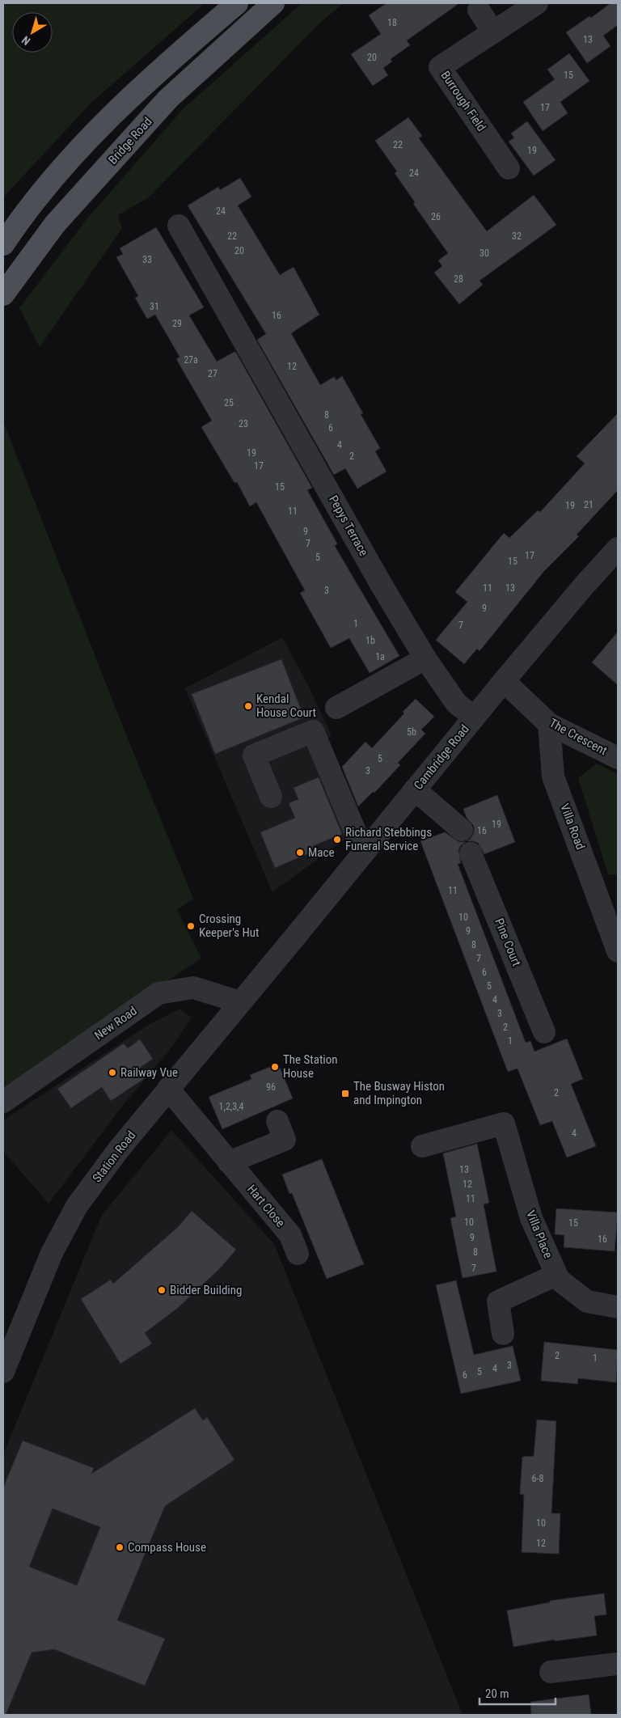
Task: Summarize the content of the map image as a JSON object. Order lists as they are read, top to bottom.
{
  "streets": {
    "main road": ["Bridge Road"],
    "street": [
      "Burrough Field",
      "Pepys Terrace",
      "The Crescent",
      "Cambridge Road",
      "Villa Road",
      "Pine Court",
      "New Road",
      "Station Road",
      "Hart Close",
      "Villa Place"
    ]
  },
  "crossings": [
    ["Pepys Terrace", "Cambridge Road"],
    ["The Crescent", "Cambridge Road"],
    ["The Crescent", "Villa Road"],
    ["Cambridge Road", "Station Road"],
    ["New Road", "Station Road"],
    ["Station Road", "Hart Close"]
  ],
  "places": {
    "other": [
      "Kendal House Court",
      "Richard Stebbings Funeral Service",
      "Mace",
      "Crossing Keeper's Hut",
      "The Station House",
      "Railway Vue",
      "Bidder Building",
      "Compass House"
    ],
    "transit": ["The Busway Histon and Impington"]
  },
  "house_numbers": [
    "18",
    "13",
    "20",
    "15",
    "17",
    "22",
    "19",
    "24",
    "24",
    "26",
    "22",
    "32",
    "20",
    "30",
    "33",
    "28",
    "31",
    "16",
    "29",
    "27a",
    "12",
    "27",
    "25",
    "8",
    "23",
    "6",
    "4",
    "19",
    "2",
    "17",
    "15",
    "21",
    "19",
    "11",
    "9",
    "7",
    "17",
    "5",
    "15",
    "11",
    "13",
    "3",
    "9",
    "1",
    "7",
    "1b",
    "1a",
    "5b",
    "5",
    "3",
    "19",
    "16",
    "11",
    "10",
    "9",
    "8",
    "7",
    "6",
    "5",
    "4",
    "3",
    "2",
    "1",
    "96",
    "2",
    "1,2,3,4",
    "4",
    "13",
    "12",
    "11",
    "10",
    "15",
    "9",
    "16",
    "8",
    "7",
    "2",
    "1",
    "3",
    "4",
    "5",
    "6",
    "6-8",
    "10",
    "12"
  ],
  "scale_bar": "20 m",
  "north": "bottom left"
}
